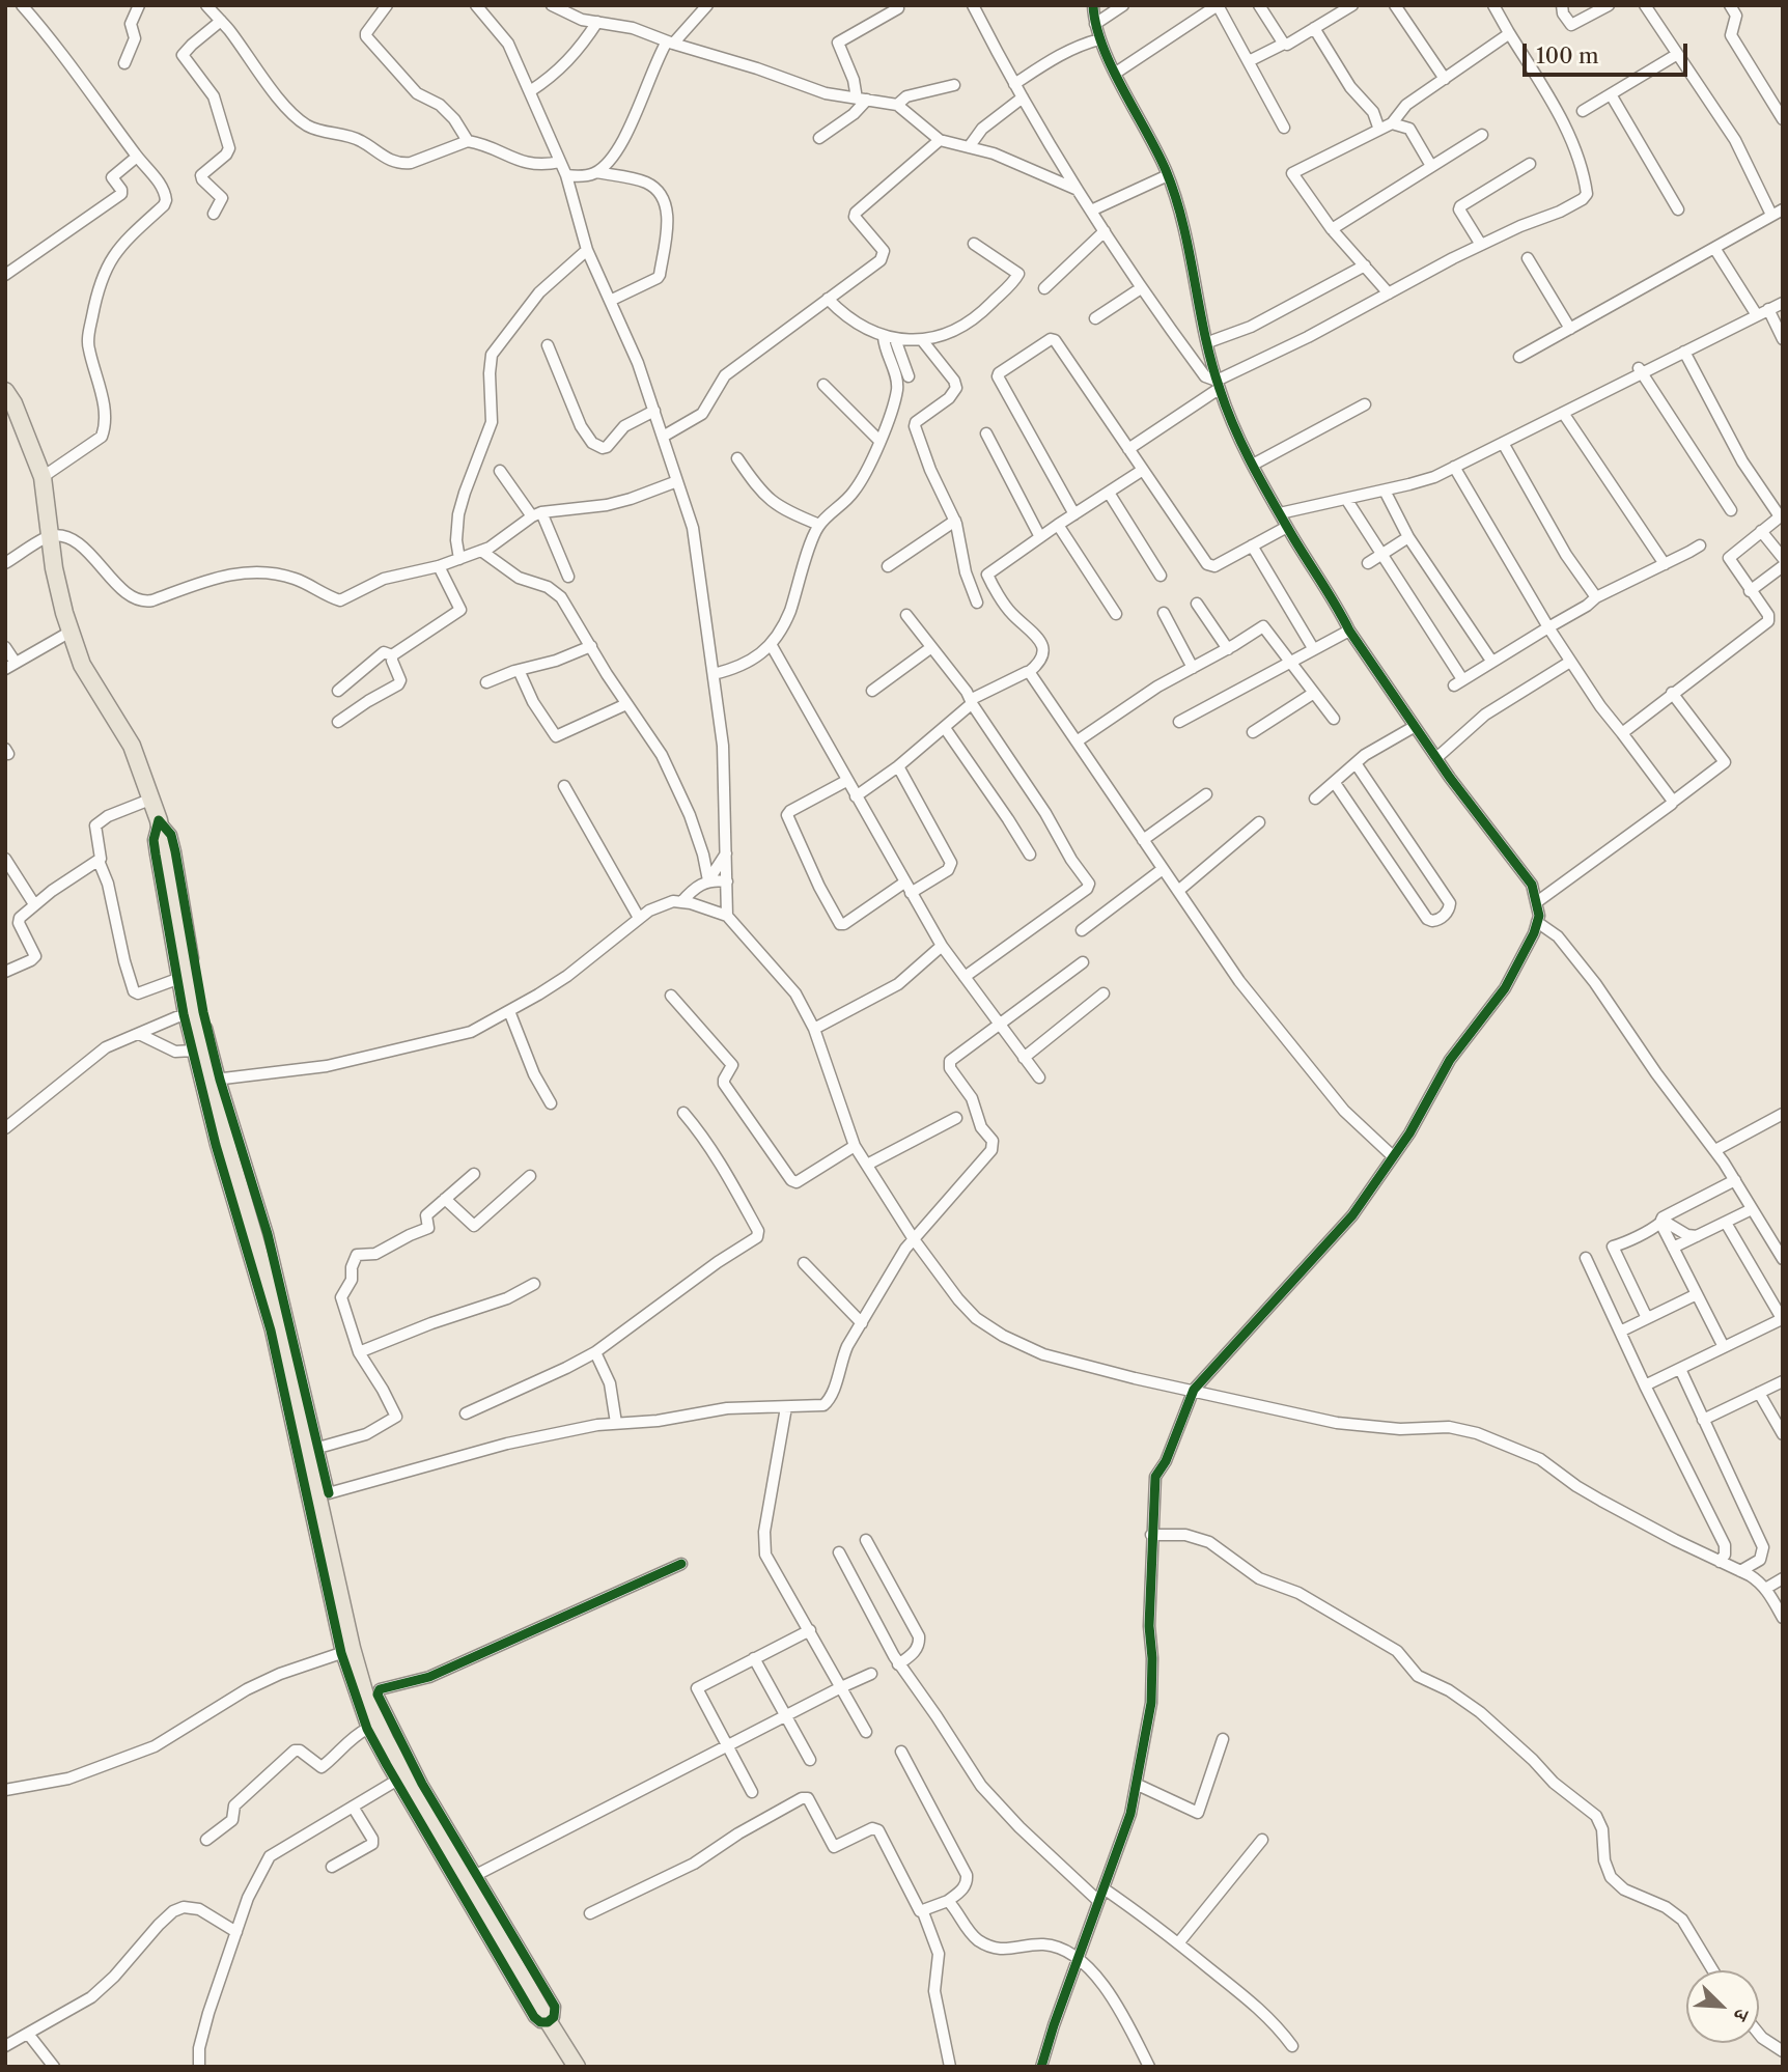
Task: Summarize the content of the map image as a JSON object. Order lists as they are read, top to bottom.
{
  "scale_bar": "100 m",
  "north": "bottom right"
}
